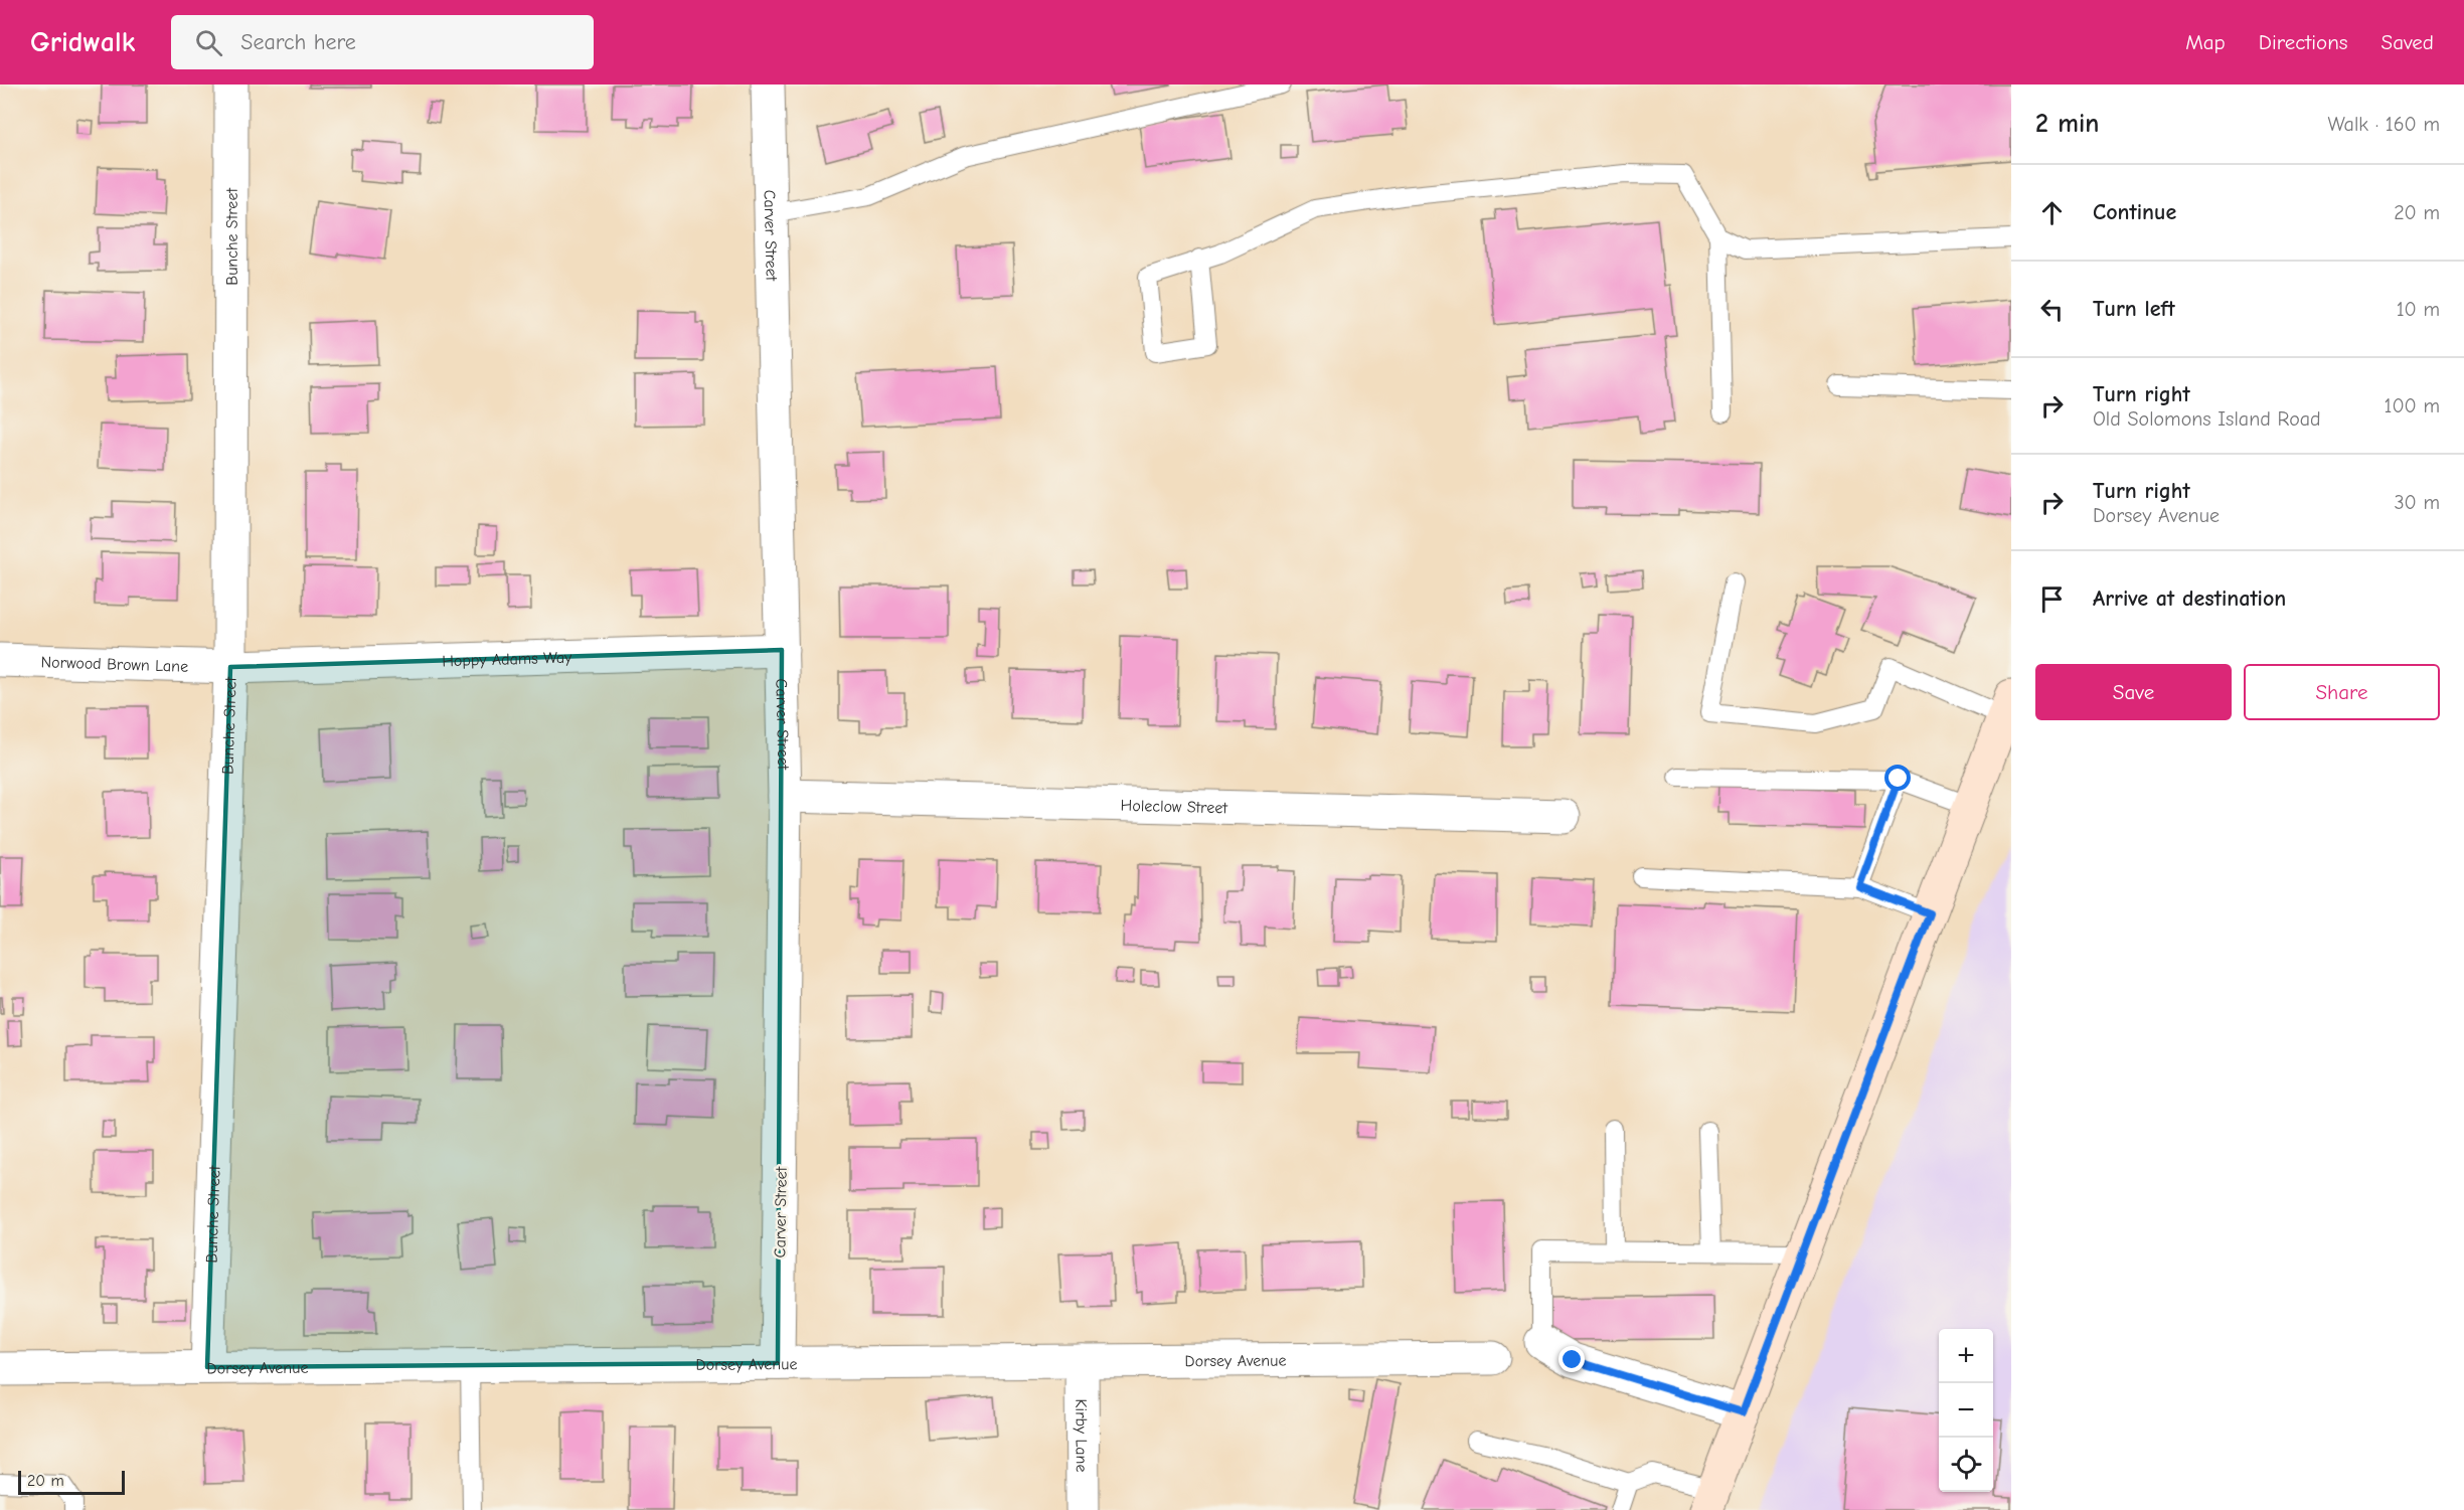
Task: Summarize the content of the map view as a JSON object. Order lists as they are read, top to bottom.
{
  "streets": {
    "street": [
      "Carver Street",
      "Bunche Street",
      "Hoppy Adams Way",
      "Norwood Brown Lane",
      "Holeclow Street",
      "Dorsey Avenue",
      "Kirby Lane"
    ]
  },
  "crossings": [
    ["Carver Street", "Hoppy Adams Way"],
    ["Carver Street", "Holeclow Street"],
    ["Carver Street", "Dorsey Avenue"],
    ["Bunche Street", "Hoppy Adams Way"],
    ["Bunche Street", "Norwood Brown Lane"],
    ["Bunche Street", "Dorsey Avenue"],
    ["Hoppy Adams Way", "Norwood Brown Lane"],
    ["Dorsey Avenue", "Kirby Lane"]
  ],
  "scale_bar": "20 m",
  "page": {
    "header": "Gridwalk",
    "search": "Search here",
    "nav": ["Map", "Directions", "Saved"],
    "heading": ["2 min", "Walk · 160 m"],
    "list": [
      ["Continue", "20 m"],
      ["Turn left", "10 m"],
      ["Turn right", "Old Solomons Island Road", "100 m"],
      ["Turn right", "Dorsey Avenue", "30 m"],
      "Arrive at destination"
    ],
    "buttons": ["Save", "Share"],
    "map_buttons": ["+", "−"],
    "scale": "20 m"
  }
}
